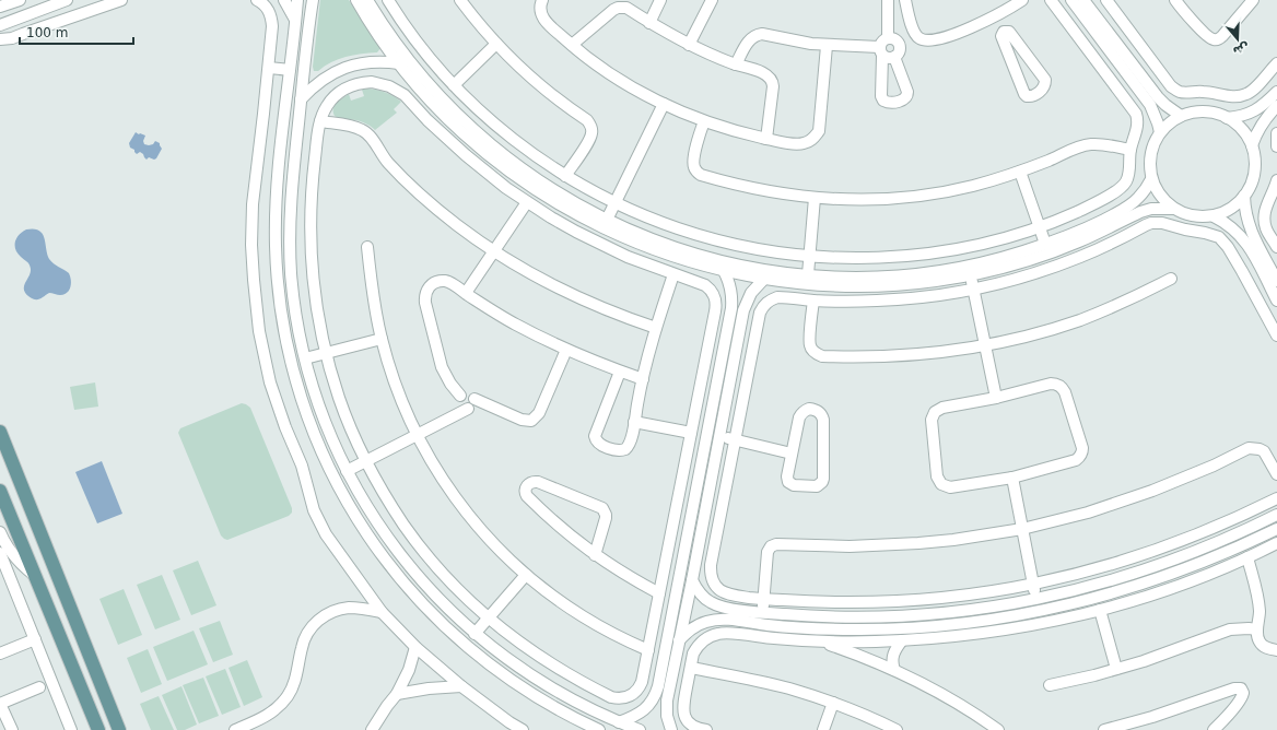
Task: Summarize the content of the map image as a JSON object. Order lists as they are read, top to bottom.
{
  "scale_bar": "100 m",
  "north": "bottom"
}
